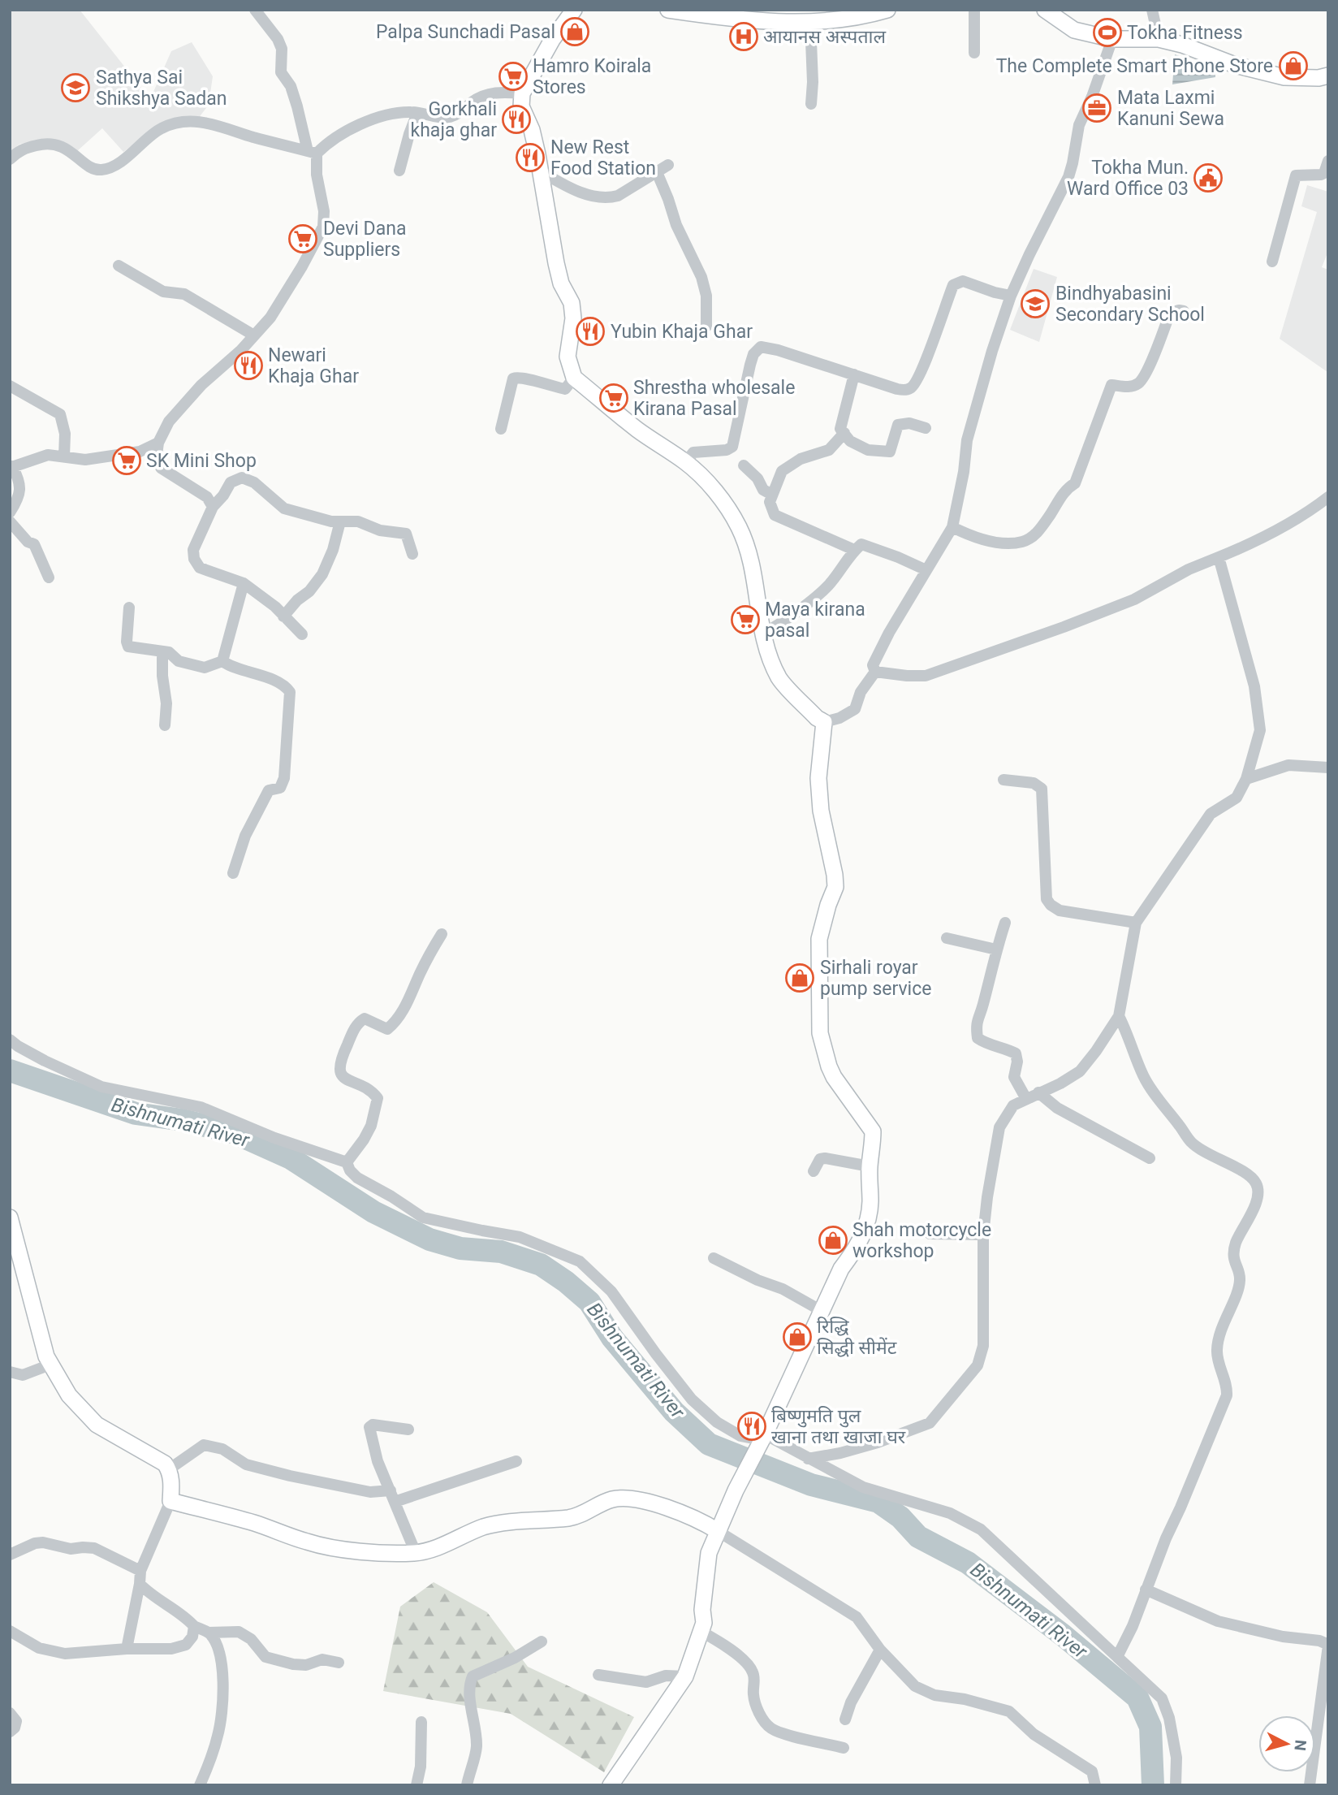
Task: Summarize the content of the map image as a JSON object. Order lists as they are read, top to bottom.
{
  "water": ["Bishnumati River"],
  "places": {
    "shop": [
      "Palpa Sunchadi Pasal",
      "The Complete Smart Phone Store",
      "Sirhali royar pump service",
      "Shah motorcycle workshop",
      "रिद्धि सिद्धी सीमेंट"
    ],
    "sports": ["Tokha Fitness"],
    "hospital": ["आयानस अस्पताल"],
    "supermarket": [
      "Hamro Koirala Stores",
      "Devi Dana Suppliers",
      "Shrestha wholesale Kirana Pasal",
      "SK Mini Shop",
      "Maya kirana pasal"
    ],
    "school or university": ["Sathya Sai Shikshya Sadan", "Bindhyabasini Secondary School"],
    "office": ["Mata Laxmi Kanuni Sewa"],
    "restaurant": [
      "Gorkhali khaja ghar",
      "New Rest Food Station",
      "Yubin Khaja Ghar",
      "Newari Khaja Ghar",
      "बिष्णुमति पुल खाना तथा खाजा घर"
    ],
    "public building": ["Tokha Mun. Ward Office 03"]
  },
  "north": "right"
}
